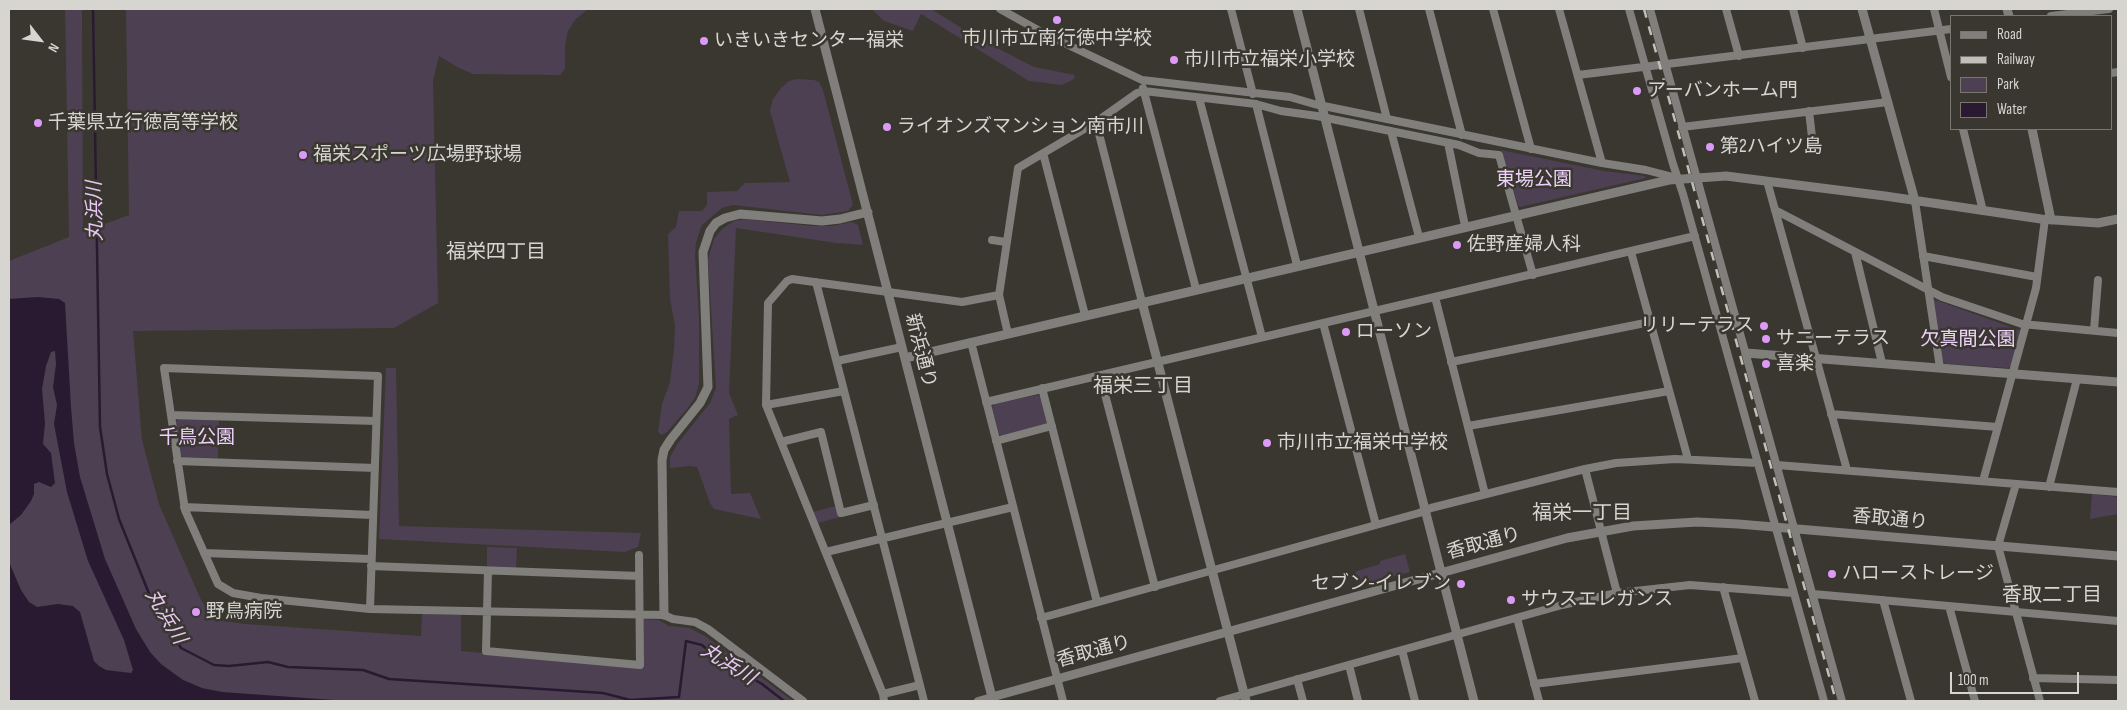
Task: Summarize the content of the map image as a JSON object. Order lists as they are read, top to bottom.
{
  "streets": {
    "street": ["新浜通り", "香取通り"]
  },
  "crossings": [
    ["新浜通り", "香取通り"]
  ],
  "districts": [
    "福栄四丁目",
    "福栄三丁目",
    "福栄一丁目",
    "香取二丁目"
  ],
  "water": ["丸浜川"],
  "parks": ["東場公園", "欠真間公園", "千鳥公園"],
  "places": [
    "市川市立南行徳中学校",
    "いきいきセンター福栄",
    "市川市立福栄小学校",
    "アーバンホーム門",
    "千葉県立行徳高等学校",
    "ライオンズマンション南市川",
    "第2ハイツ島",
    "福栄スポーツ広場野球場",
    "佐野産婦人科",
    "リリーテラス",
    "ローソン",
    "サニーテラス",
    "喜楽",
    "市川市立福栄中学校",
    "ハローストレージ",
    "セブン-イレブン",
    "サウスエレガンス",
    "野鳥病院"
  ],
  "legend": [
    "Road",
    "Railway",
    "Park",
    "Water"
  ],
  "scale_bar": "100 m",
  "north": "bottom right"
}
